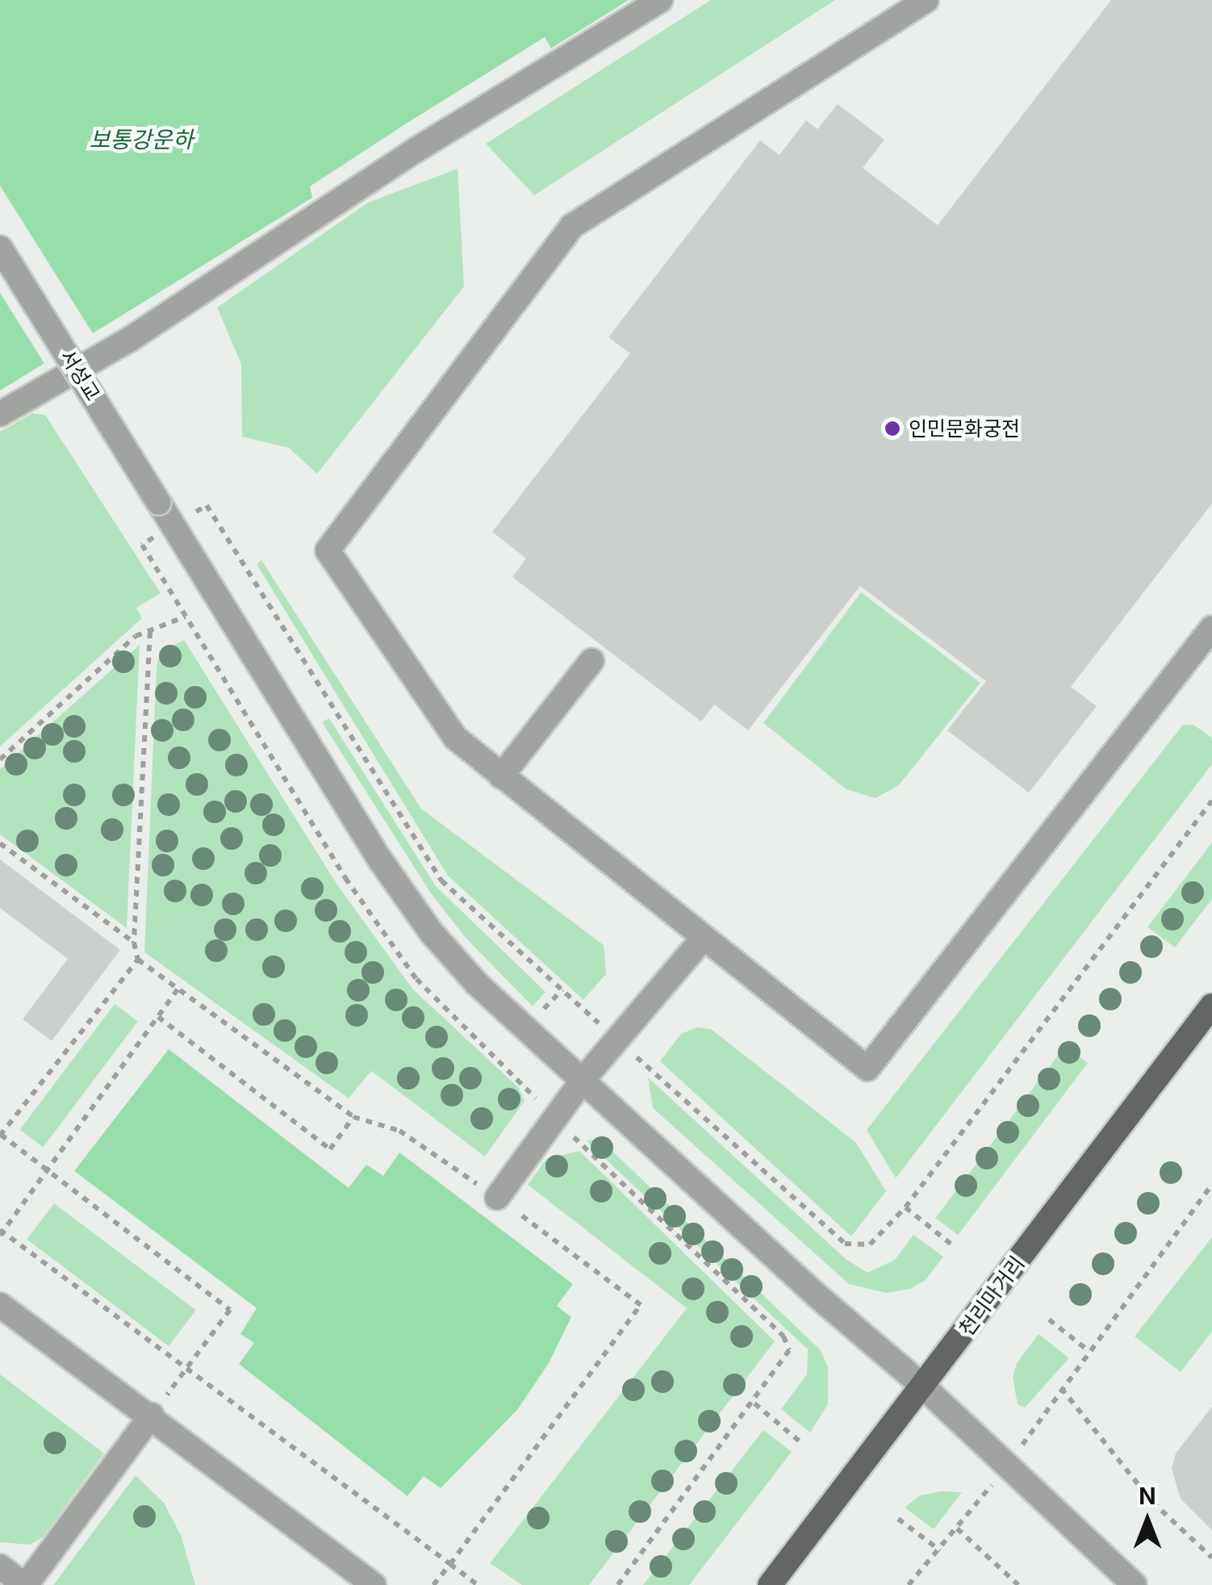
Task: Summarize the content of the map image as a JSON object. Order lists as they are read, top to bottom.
{
  "streets": {
    "main road": ["천리마거리"],
    "street": ["서성교"]
  },
  "crossings": [
    ["서성교", "천리마거리"]
  ],
  "water": ["보통강운하"],
  "places": ["인민문화궁전"],
  "north": "top"
}
